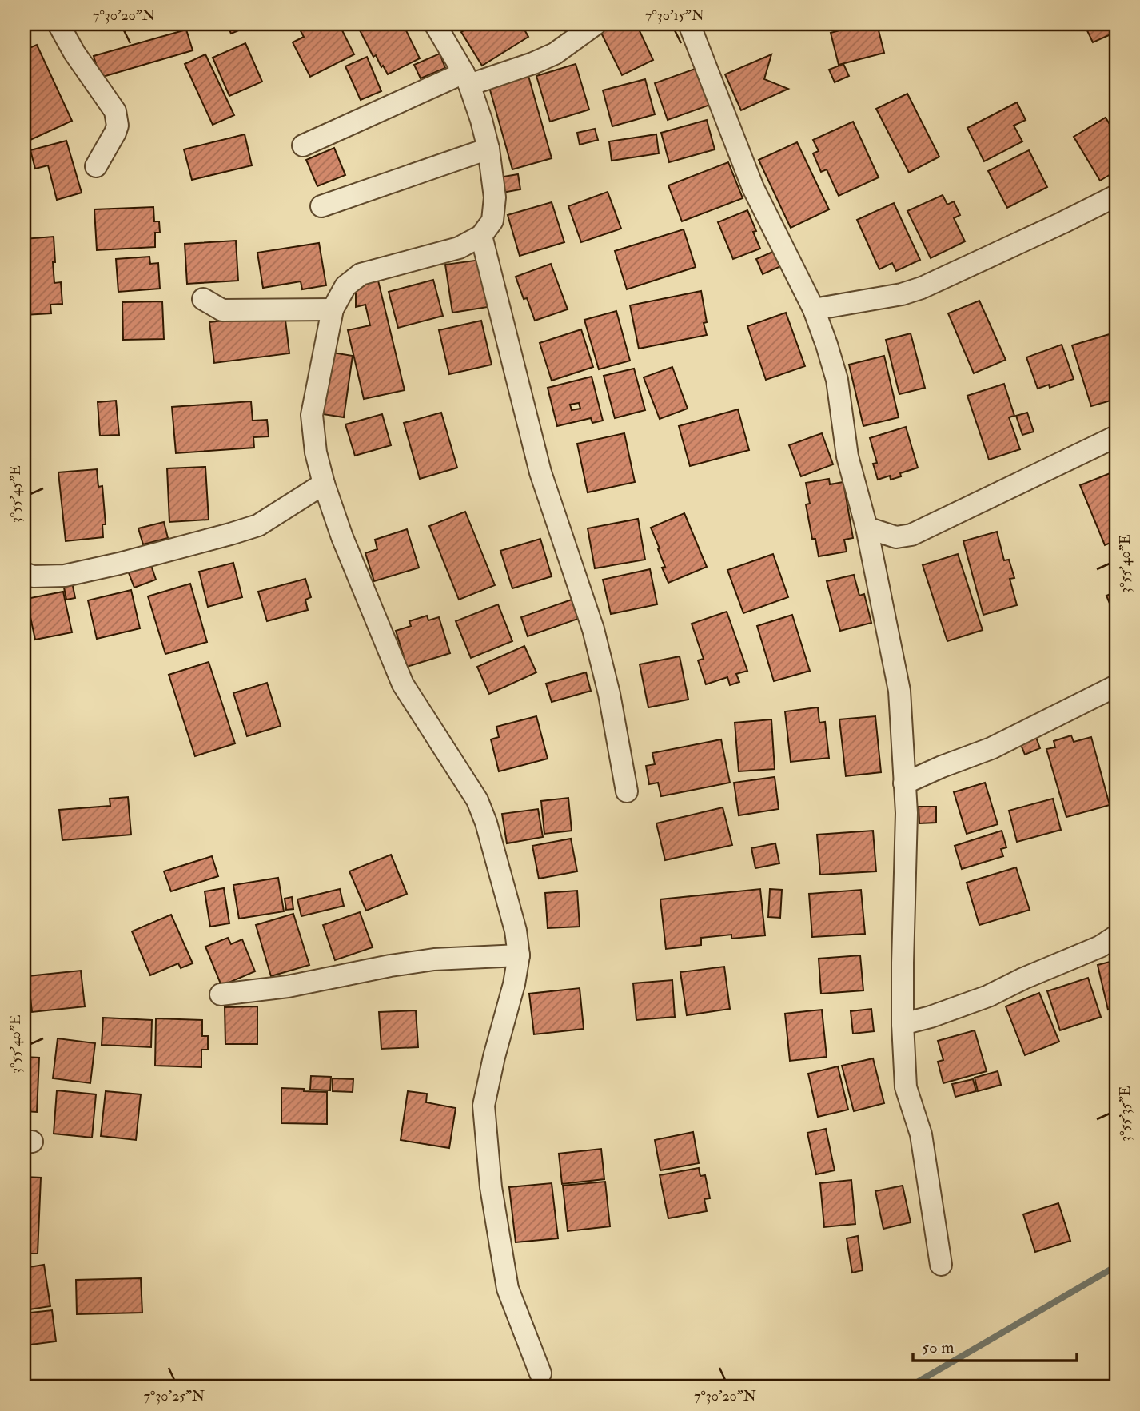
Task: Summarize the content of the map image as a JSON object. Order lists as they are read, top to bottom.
{
  "scale_bar": "50 m",
  "coordinates": [
    "7°30'20\"N",
    "7°30'15\"N",
    "3°55'45\"E",
    "3°55'40\"E",
    "3°55'35\"E",
    "7°30'25\"N"
  ]
}
